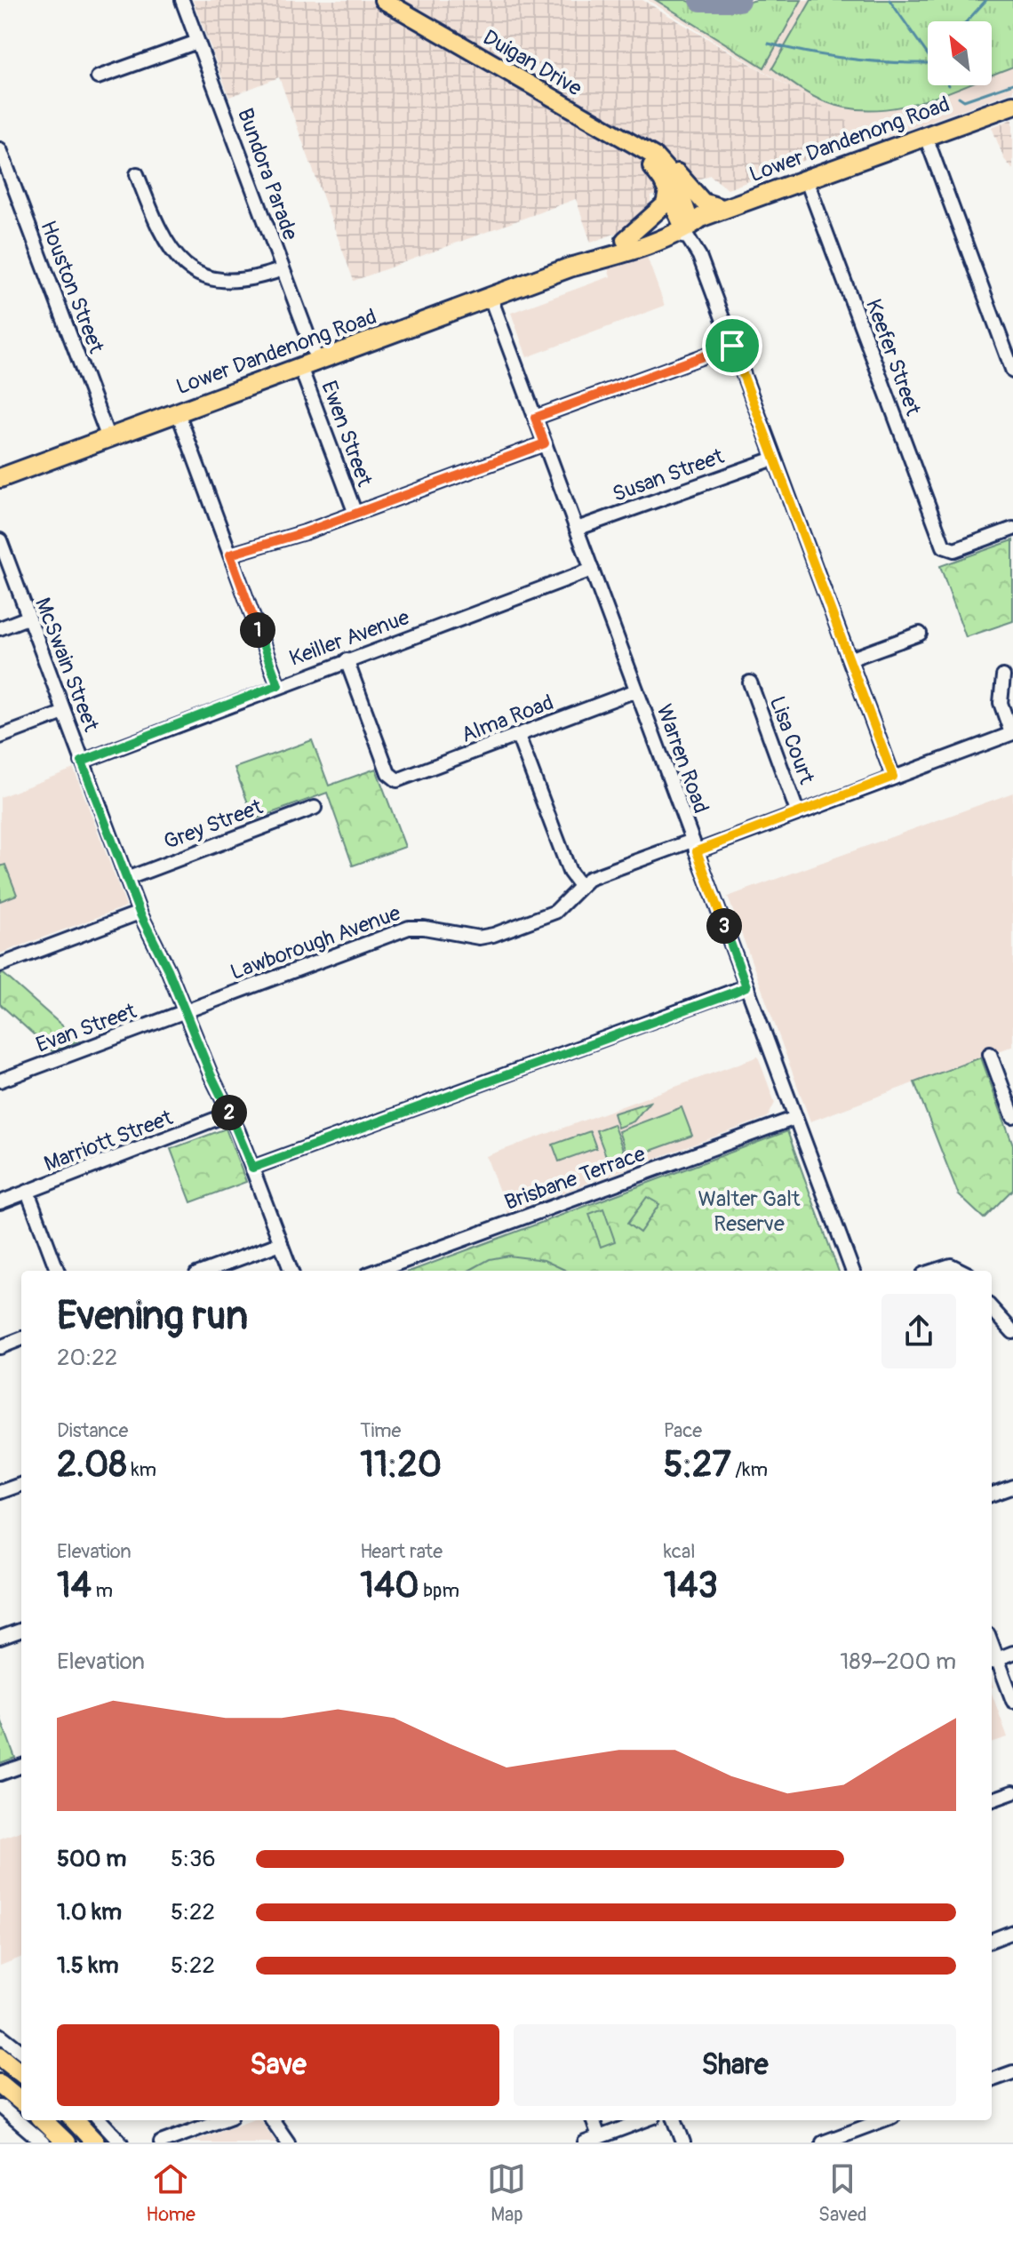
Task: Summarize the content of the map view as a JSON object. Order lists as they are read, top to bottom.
{
  "streets": {
    "highway": ["Lower Dandenong Road"],
    "main road": ["Duigan Drive"],
    "street": [
      "Bundora Parade",
      "Houston Street",
      "Keefer Street",
      "Ewen Street",
      "Susan Street",
      "Keiller Avenue",
      "McSwain Street",
      "Alma Road",
      "Lisa Court",
      "Warren Road",
      "Grey Street",
      "Lawborough Avenue",
      "Evan Street",
      "Marriott Street",
      "Brisbane Terrace"
    ]
  },
  "crossings": [
    ["Duigan Drive", "Lower Dandenong Road"],
    ["Lower Dandenong Road", "Bundora Parade"],
    ["Lower Dandenong Road", "Houston Street"],
    ["Lower Dandenong Road", "Keefer Street"],
    ["Lower Dandenong Road", "Ewen Street"],
    ["Lower Dandenong Road", "Warren Road"],
    ["Bundora Parade", "Ewen Street"],
    ["Susan Street", "Warren Road"],
    ["Keiller Avenue", "McSwain Street"],
    ["Keiller Avenue", "Alma Road"],
    ["Keiller Avenue", "Warren Road"],
    ["McSwain Street", "Grey Street"],
    ["McSwain Street", "Lawborough Avenue"],
    ["McSwain Street", "Evan Street"],
    ["McSwain Street", "Marriott Street"],
    ["Alma Road", "Warren Road"],
    ["Lisa Court", "Lawborough Avenue"],
    ["Warren Road", "Lawborough Avenue"],
    ["Warren Road", "Brisbane Terrace"],
    ["Lawborough Avenue", "Evan Street"]
  ],
  "parks": ["Walter Galt Reserve"],
  "north": "top left",
  "page": {
    "pins": ["1", "3", "2"],
    "heading": ["Evening run", "20:22"],
    "stats": [
      ["Distance", "2.08 km"],
      ["Time", "11:20"],
      ["Pace", "5:27 /km"],
      ["Elevation", "14 m"],
      ["Heart rate", "140 bpm"],
      ["kcal", "143"]
    ],
    "chart": ["Elevation", "189–200 m"],
    "list": [
      {
        "name": "500 m",
        "note": "5:36"
      },
      {
        "name": "1.0 km",
        "note": "5:22"
      },
      {
        "name": "1.5 km",
        "note": "5:22"
      }
    ],
    "buttons": ["Save", "Share"],
    "tabs": ["Home", "Map", "Saved"]
  }
}
